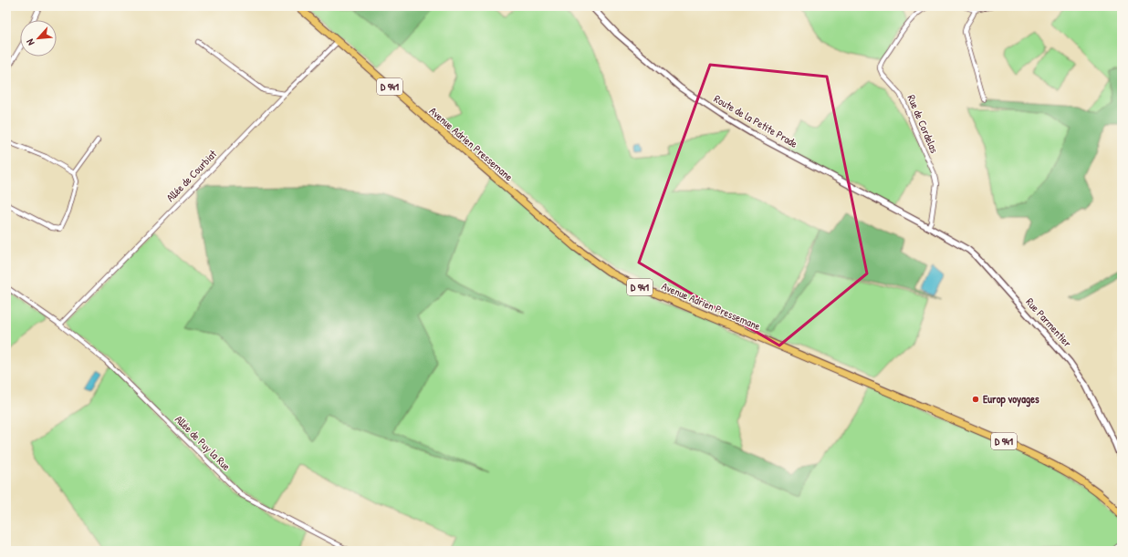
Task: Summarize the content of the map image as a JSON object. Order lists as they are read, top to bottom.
{
  "streets": {
    "main road": ["D 941", "Avenue Adrien Pressemane"],
    "street": [
      "Route de la Petite Prade",
      "Rue de Cordelas",
      "Allée de Courbiat",
      "Rue Parmentier",
      "Allée de Puy la Rue"
    ]
  },
  "crossings": [
    ["D 941", "Avenue Adrien Pressemane"],
    ["D 941", "Allée de Courbiat"],
    ["Route de la Petite Prade", "Rue de Cordelas"],
    ["Route de la Petite Prade", "Rue Parmentier"],
    ["Rue de Cordelas", "Rue Parmentier"],
    ["Avenue Adrien Pressemane", "Allée de Courbiat"],
    ["Allée de Courbiat", "Allée de Puy la Rue"]
  ],
  "places": ["Europ voyages"],
  "north": "bottom left"
}
